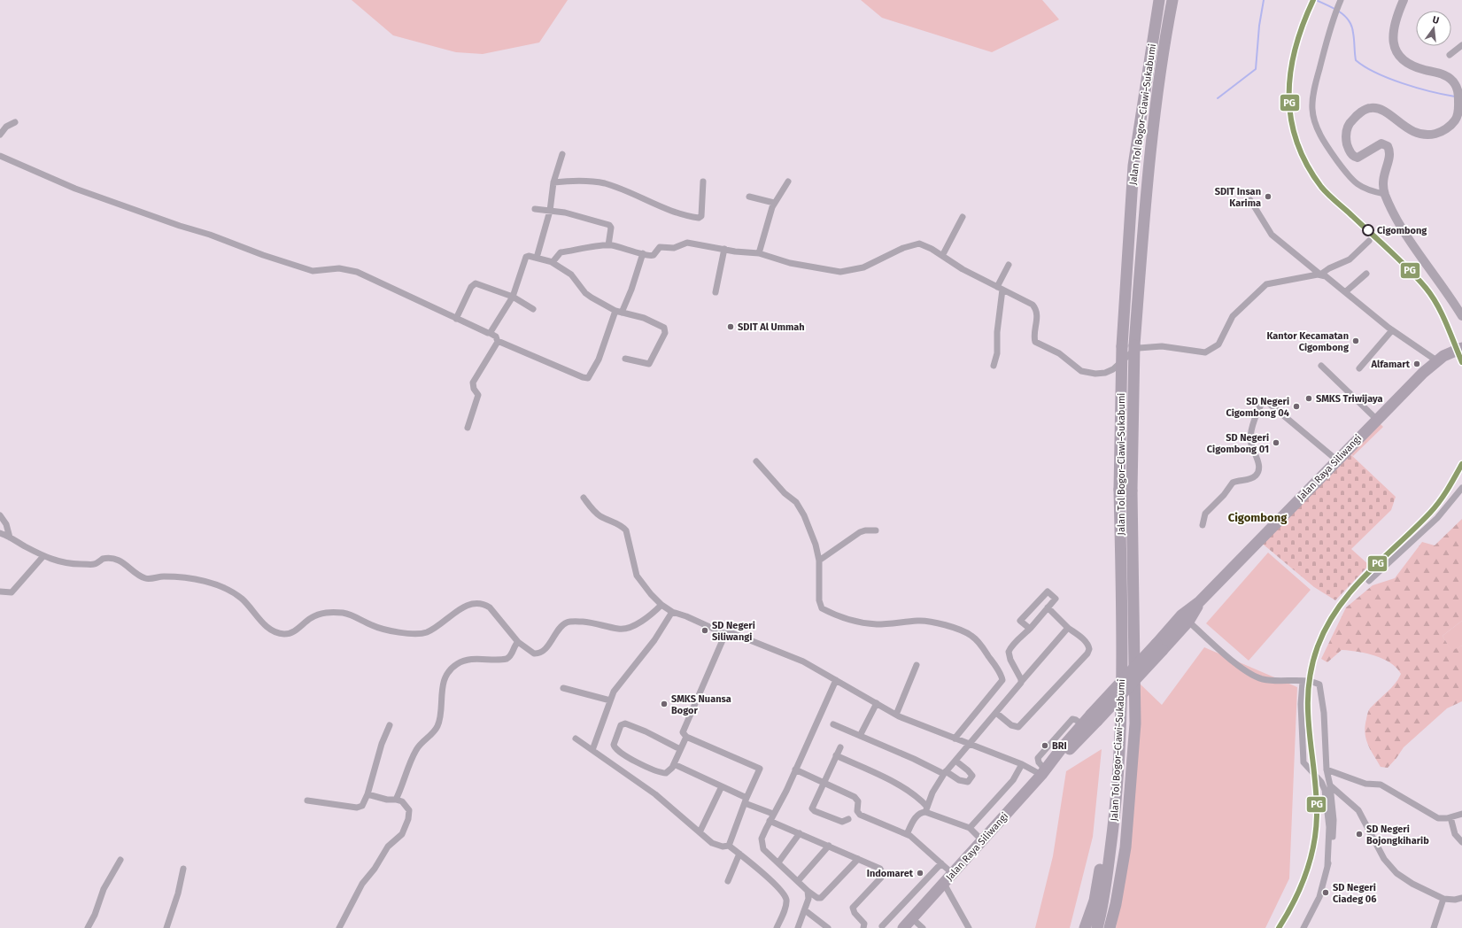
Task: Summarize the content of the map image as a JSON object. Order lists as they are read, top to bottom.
{
  "streets": {
    "highway": ["Jalan Tol Bogor–Ciawi–Sukabumi", "Jalan Raya Siliwangi"]
  },
  "districts": ["Cigombong"],
  "places": [
    "SDIT Insan Karima",
    "Cigombong",
    "SDIT Al Ummah",
    "Kantor Kecamatan Cigombong",
    "Alfamart",
    "SMKS Triwijaya",
    "SD Negeri Cigombong 04",
    "SD Negeri Cigombong 01",
    "SD Negeri Siliwangi",
    "SMKS Nuansa Bogor",
    "BRI",
    "SD Negeri Bojongkiharib",
    "Indomaret",
    "SD Negeri Ciadeg 06"
  ],
  "lines": ["transit line PG"],
  "north": "top"
}
